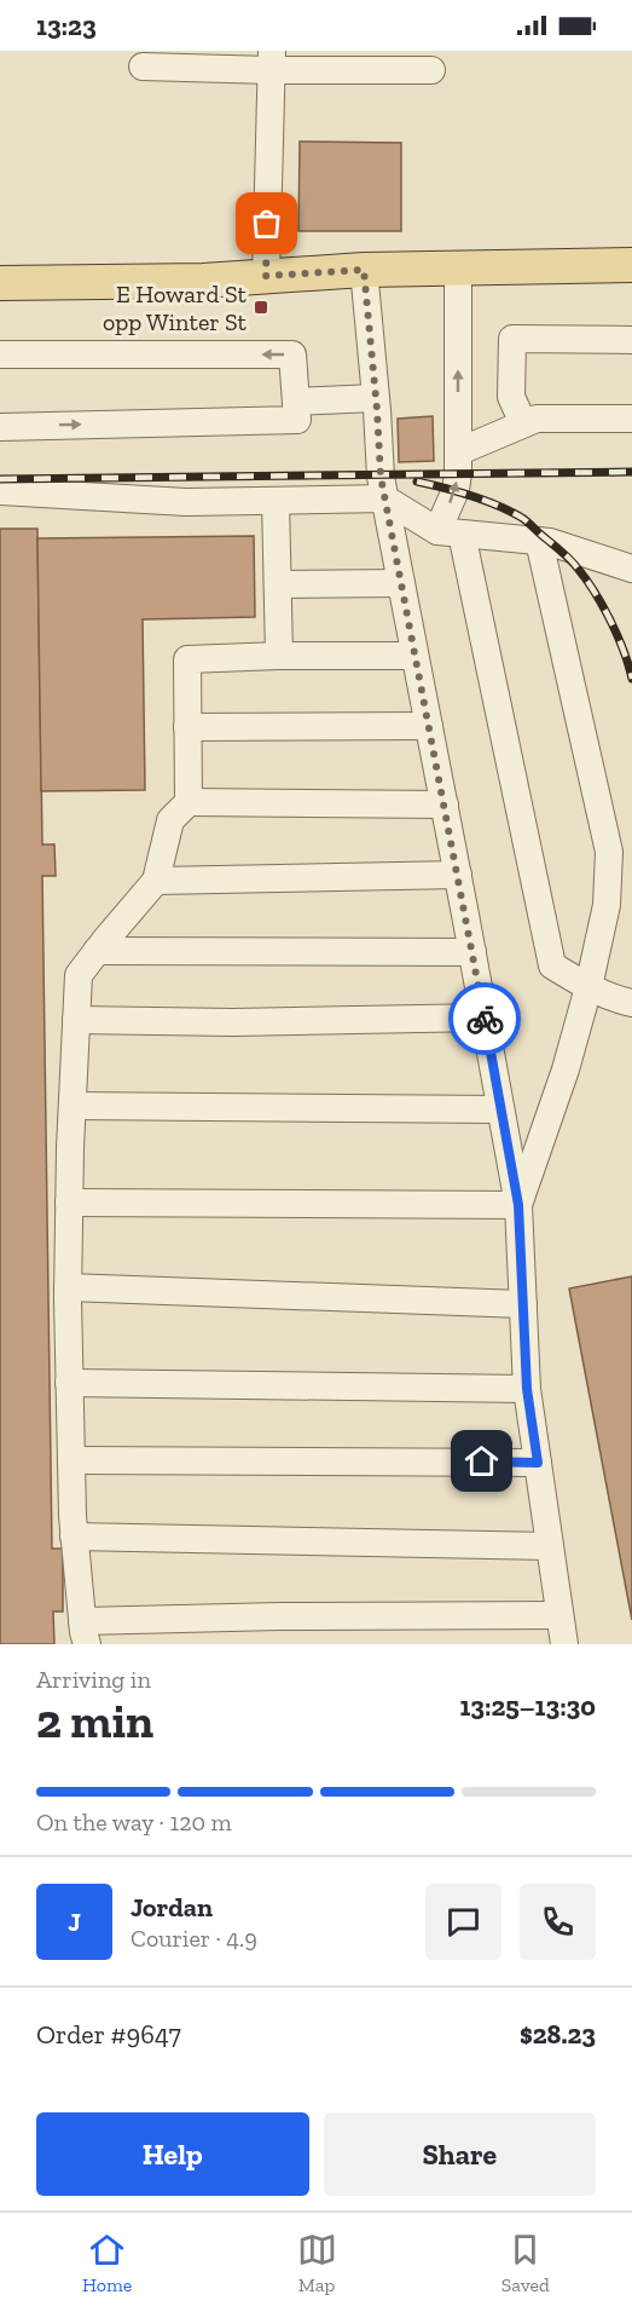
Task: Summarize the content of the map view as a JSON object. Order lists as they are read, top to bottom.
{
  "places": {
    "transit": ["E Howard St opp Winter St"]
  },
  "page": {
    "status": "13:23",
    "heading": ["2 min", "Arriving in", "13:25–13:30"],
    "panel": [
      "Jordan",
      "Courier · 4.9",
      "Order #9647",
      "$28.23"
    ],
    "bar": "On the way · 120 m",
    "round": "J",
    "buttons": ["Help", "Share"],
    "tabs": ["Home", "Map", "Saved"]
  }
}
